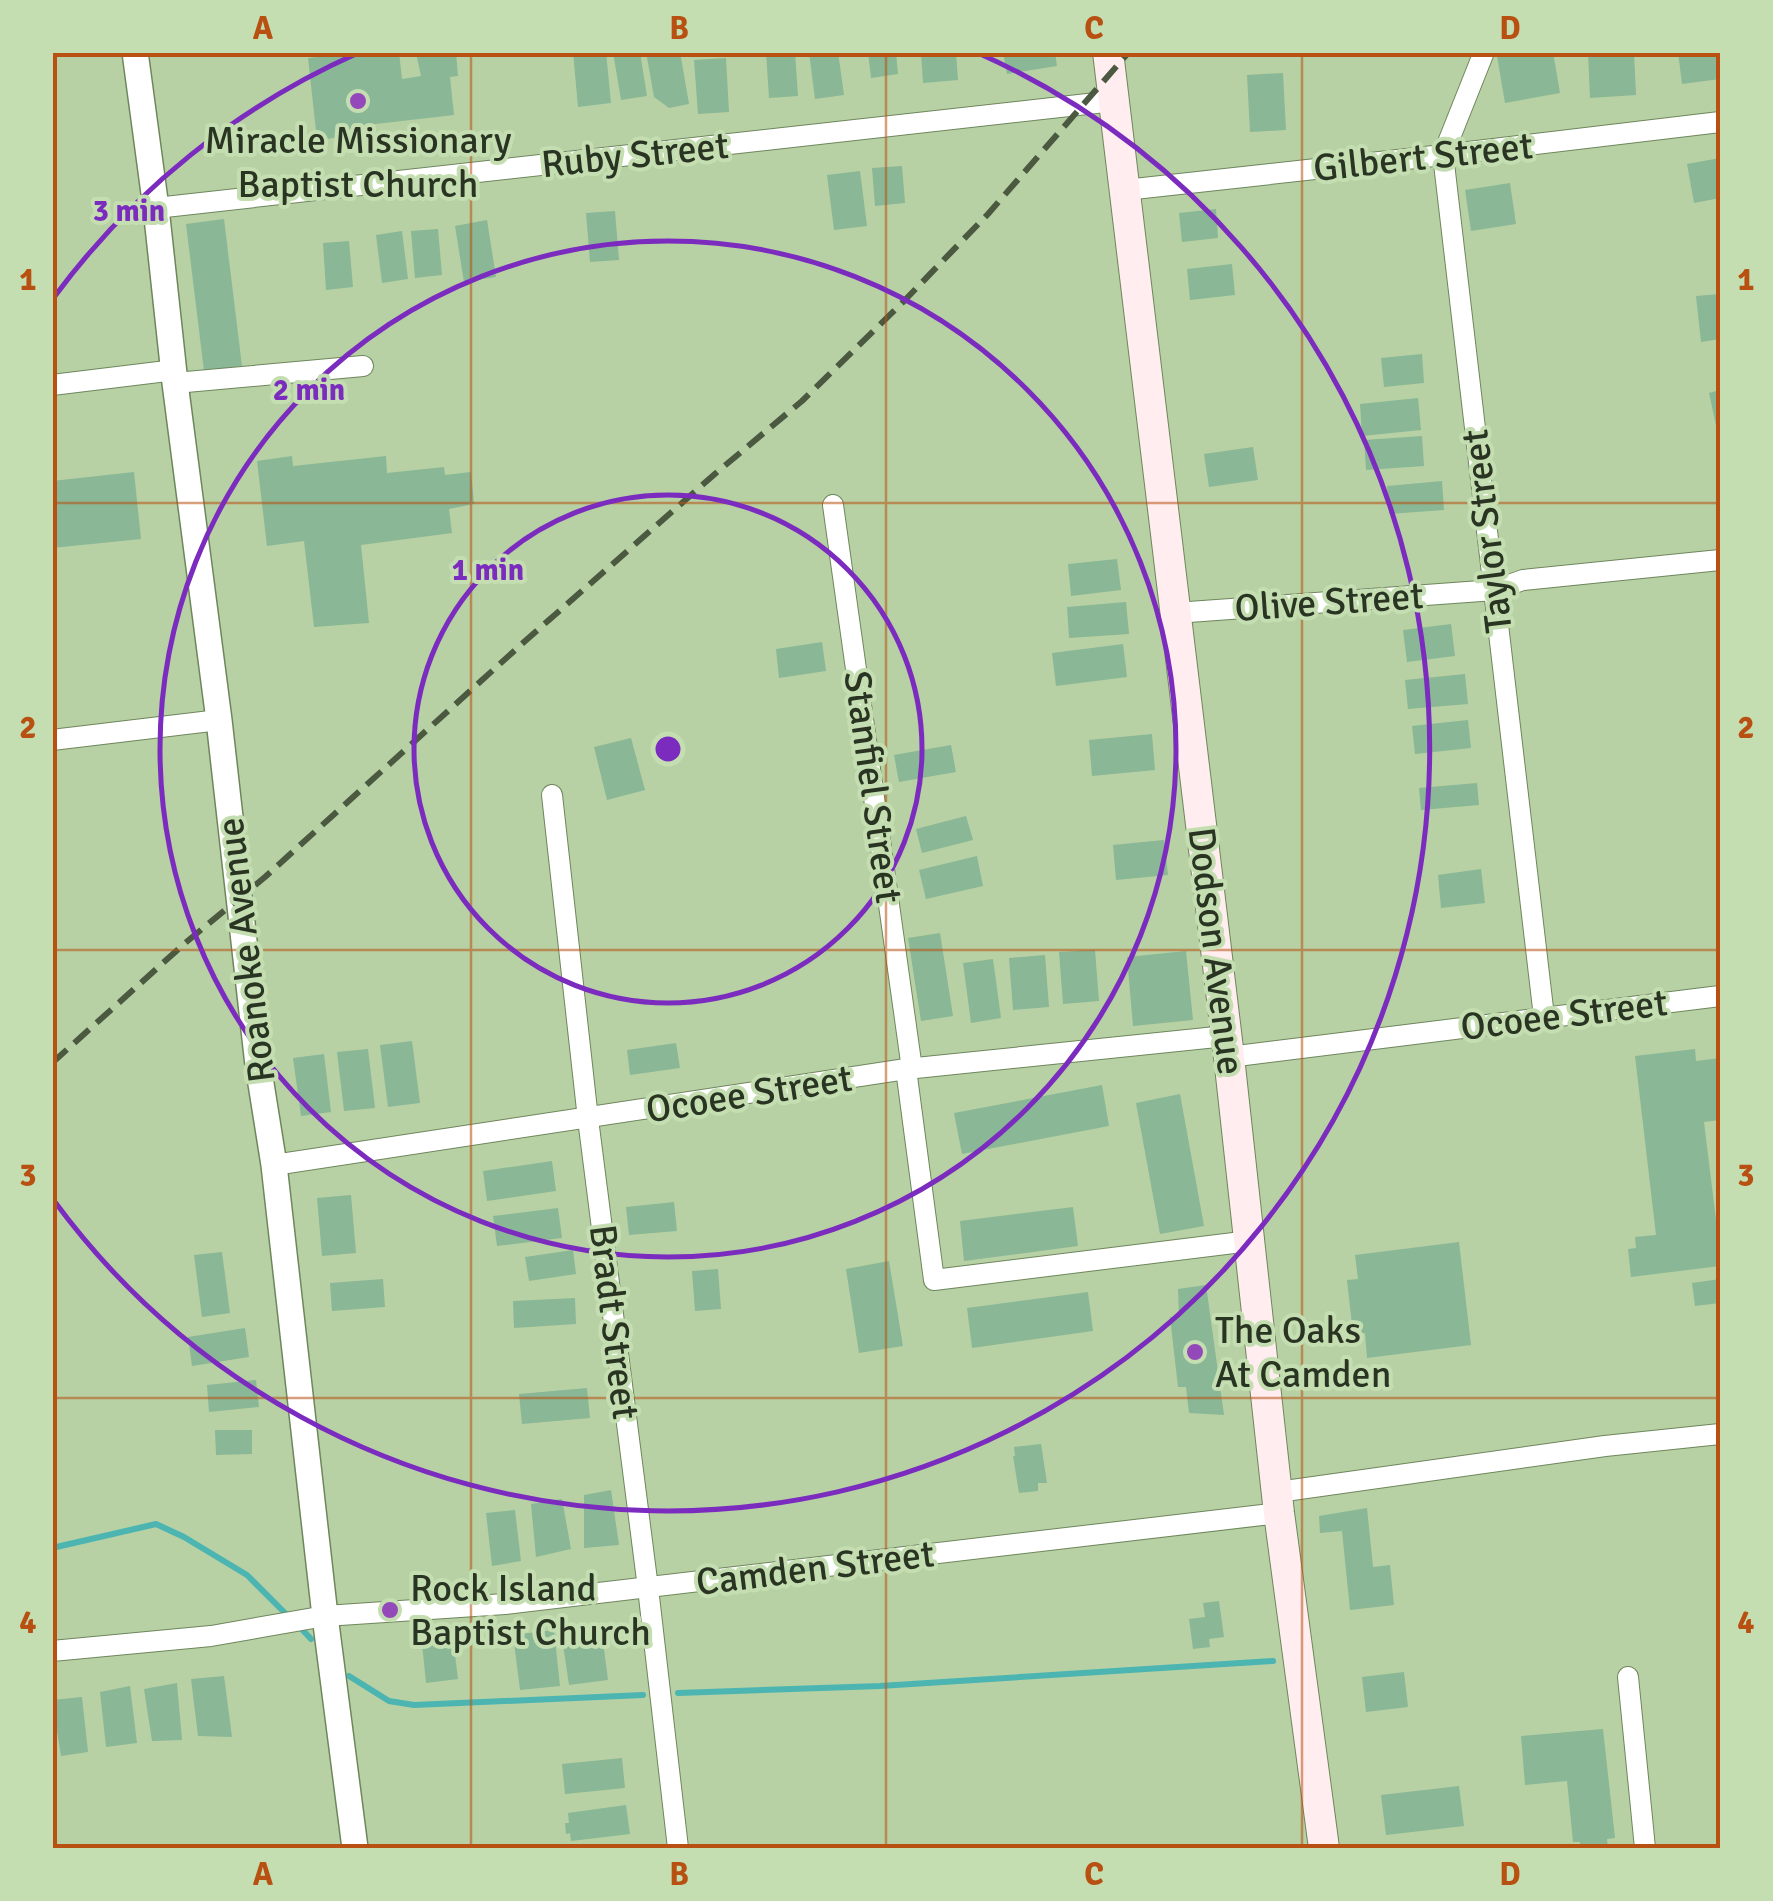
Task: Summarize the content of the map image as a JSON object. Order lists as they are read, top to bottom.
{
  "streets": {
    "main road": ["Dodson Avenue"],
    "street": [
      "Ruby Street",
      "Gilbert Street",
      "Taylor Street",
      "Olive Street",
      "Stanfiel Street",
      "Roanoke Avenue",
      "Ocoee Street",
      "Bradt Street",
      "Camden Street"
    ]
  },
  "crossings": [
    ["Ruby Street", "Roanoke Avenue"],
    ["Ruby Street", "Dodson Avenue"],
    ["Gilbert Street", "Taylor Street"],
    ["Gilbert Street", "Dodson Avenue"],
    ["Taylor Street", "Olive Street"],
    ["Taylor Street", "Ocoee Street"],
    ["Olive Street", "Dodson Avenue"],
    ["Stanfiel Street", "Dodson Avenue"],
    ["Stanfiel Street", "Ocoee Street"],
    ["Roanoke Avenue", "Ocoee Street"],
    ["Roanoke Avenue", "Camden Street"],
    ["Dodson Avenue", "Ocoee Street"],
    ["Dodson Avenue", "Camden Street"],
    ["Ocoee Street", "Bradt Street"],
    ["Bradt Street", "Camden Street"]
  ],
  "places": ["Miracle Missionary Baptist Church", "The Oaks At Camden", "Rock Island Baptist Church"],
  "grid": {
    "columns": [
      "A",
      "B",
      "C",
      "D"
    ],
    "rows": [
      "1",
      "2",
      "3",
      "4"
    ]
  },
  "rings": ["3 min", "2 min", "1 min"]
}
